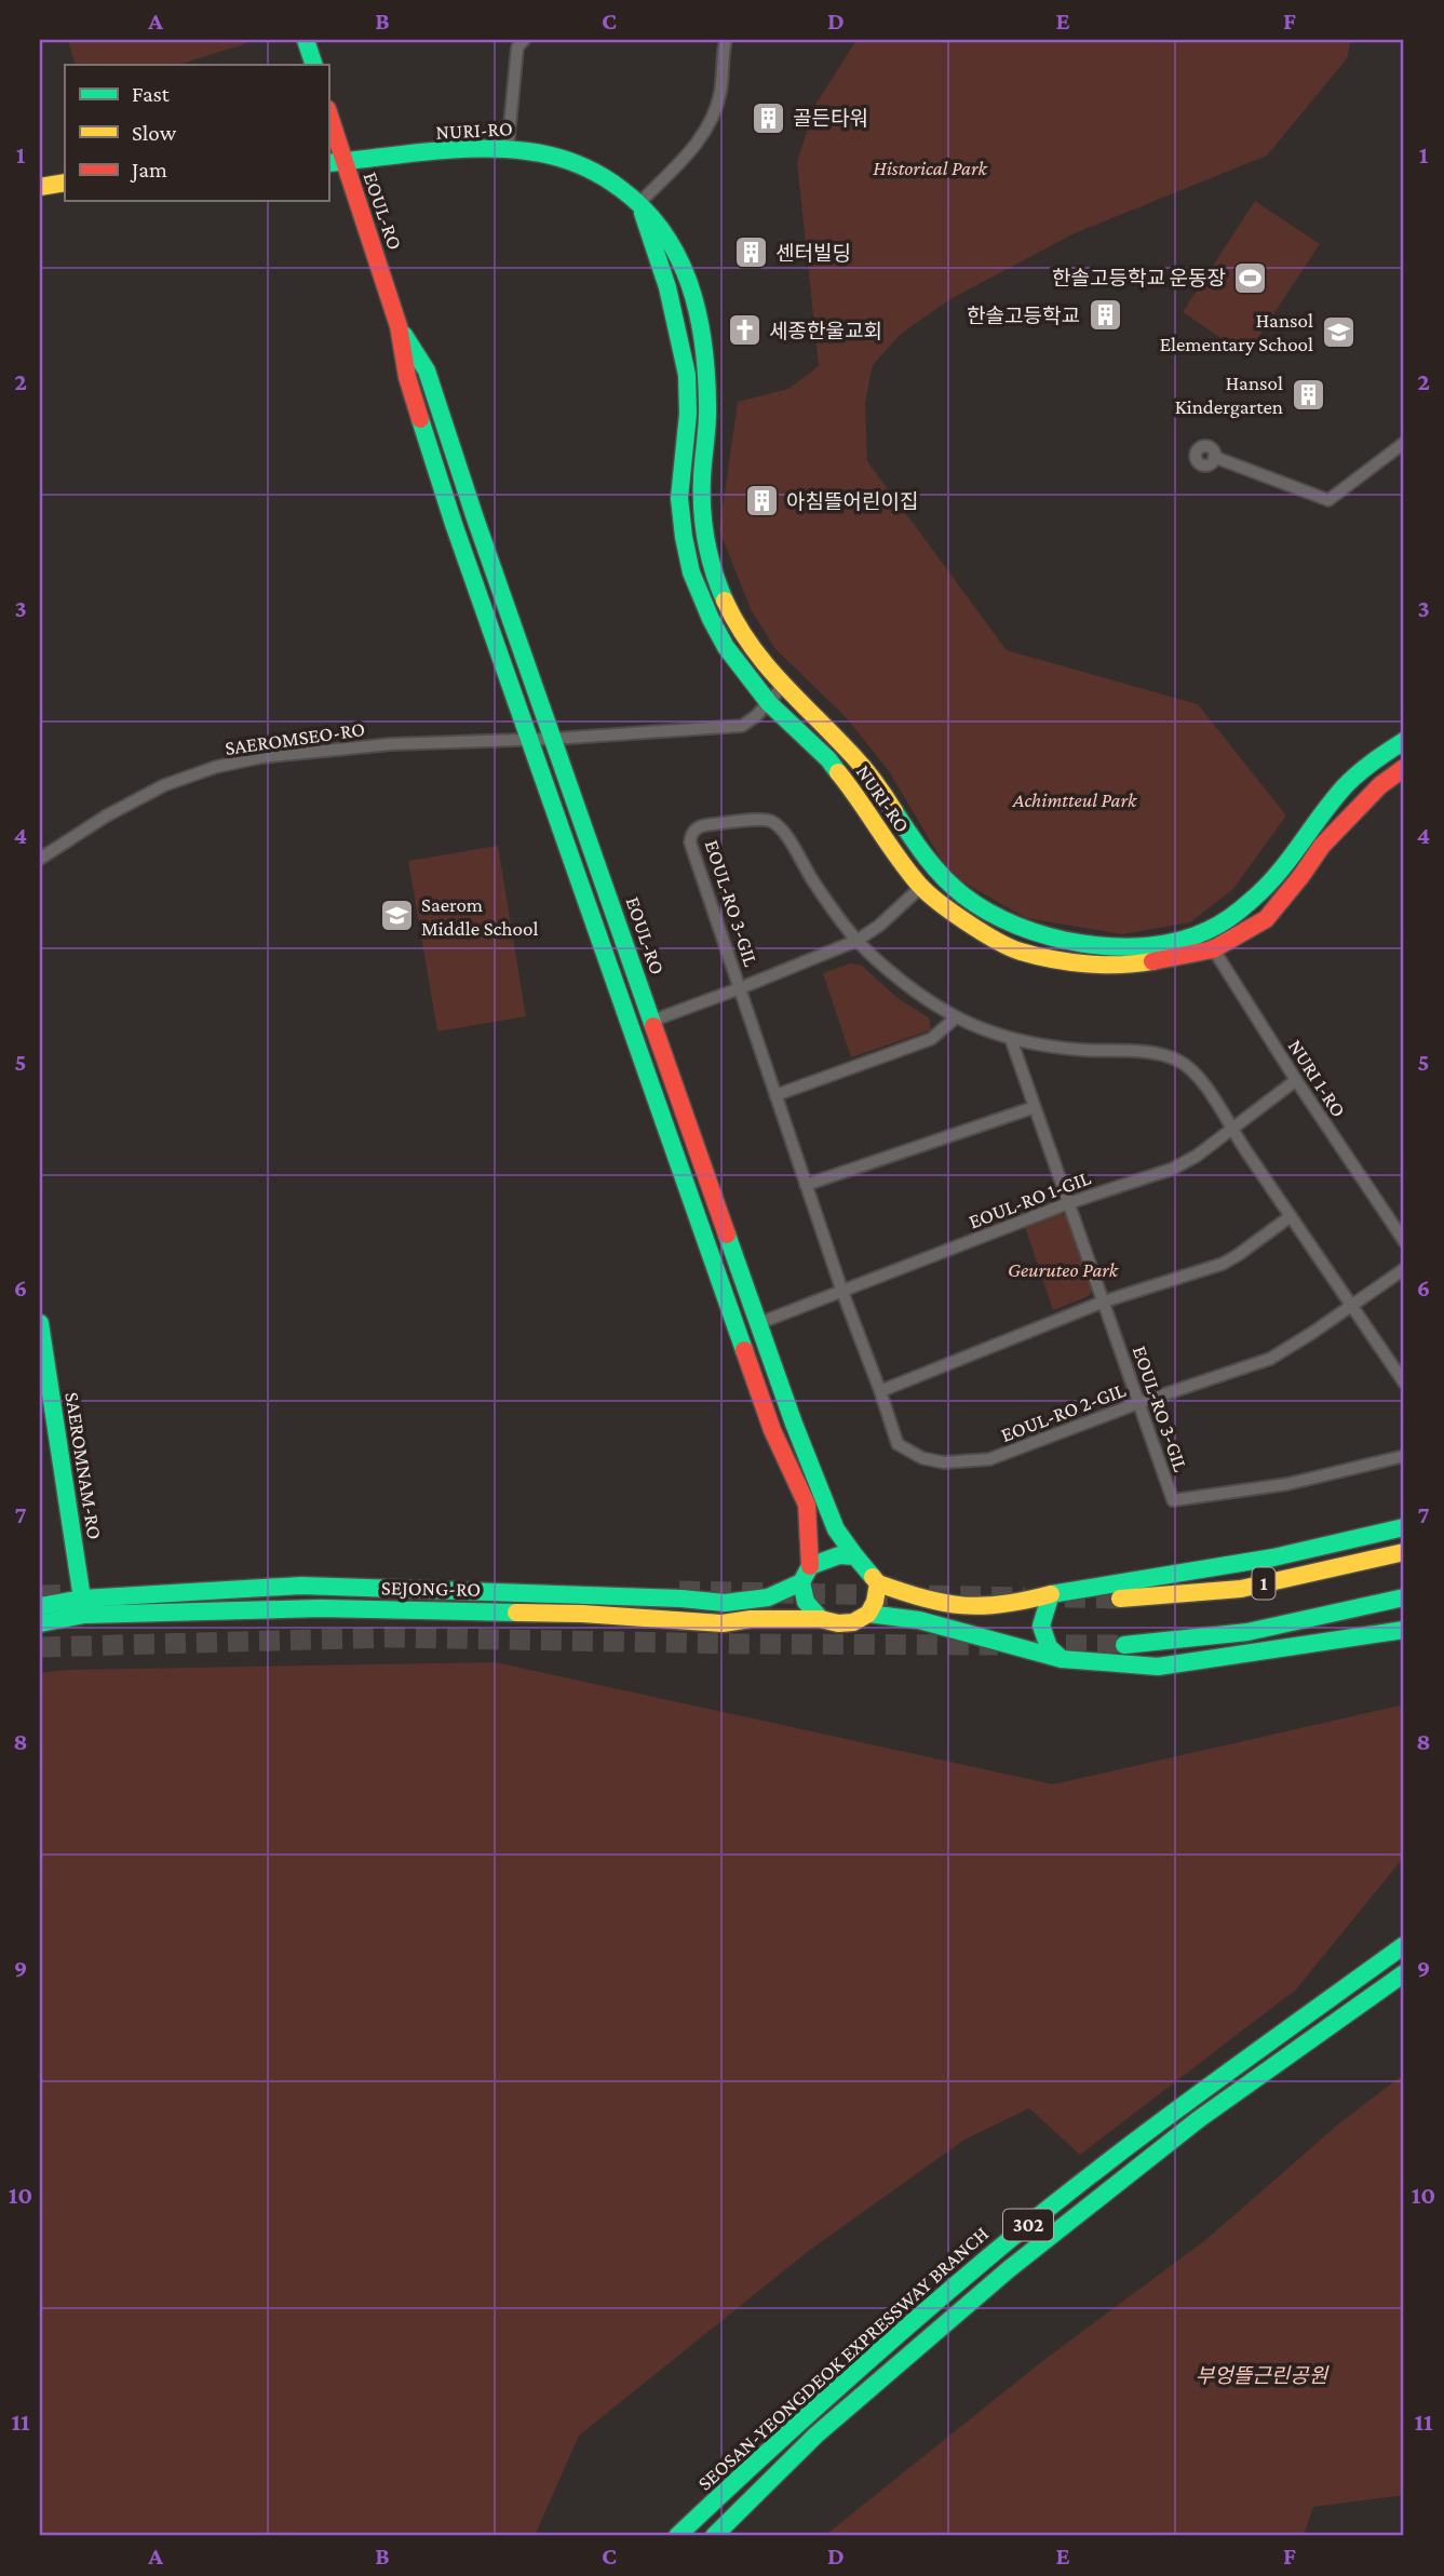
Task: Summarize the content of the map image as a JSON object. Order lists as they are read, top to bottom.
{
  "streets": {
    "main road": [
      "NURI-RO",
      "EOUL-RO",
      "SAEROMNAM-RO",
      "1",
      "SEJONG-RO",
      "302",
      "SEOSAN-YEONGDEOK EXPRESSWAY BRANCH"
    ],
    "street": [
      "SAEROMSEO-RO",
      "EOUL-RO 3-GIL",
      "NURI 1-RO",
      "EOUL-RO 1-GIL",
      "EOUL-RO 2-GIL"
    ]
  },
  "crossings": [
    ["NURI-RO", "EOUL-RO"],
    ["NURI-RO", "SAEROMSEO-RO"],
    ["NURI-RO", "NURI 1-RO"],
    ["EOUL-RO", "SAEROMSEO-RO"],
    ["EOUL-RO", "EOUL-RO 1-GIL"],
    ["EOUL-RO", "SEJONG-RO"],
    ["EOUL-RO 3-GIL", "EOUL-RO 1-GIL"],
    ["EOUL-RO 3-GIL", "EOUL-RO 2-GIL"],
    ["NURI 1-RO", "EOUL-RO 1-GIL"],
    ["EOUL-RO 1-GIL", "EOUL-RO 2-GIL"],
    ["SAEROMNAM-RO", "SEJONG-RO"]
  ],
  "parks": [
    "Historical Park",
    "Achimtteul Park",
    "Geuruteo Park",
    "부엉뜰근린공원"
  ],
  "places": {
    "building": [
      "골든타워",
      "센터빌딩",
      "한솔고등학교",
      "Hansol Kindergarten",
      "아침뜰어린이집"
    ],
    "sports": ["한솔고등학교 운동장"],
    "church": ["세종한울교회"],
    "school or university": ["Hansol Elementary School", "Saerom Middle School"]
  },
  "legend": ["Fast", "Slow", "Jam"],
  "grid": {
    "columns": [
      "A",
      "B",
      "C",
      "D",
      "E",
      "F"
    ],
    "rows": [
      "1",
      "2",
      "3",
      "4",
      "5",
      "6",
      "7",
      "8",
      "9",
      "10",
      "11"
    ]
  }
}
